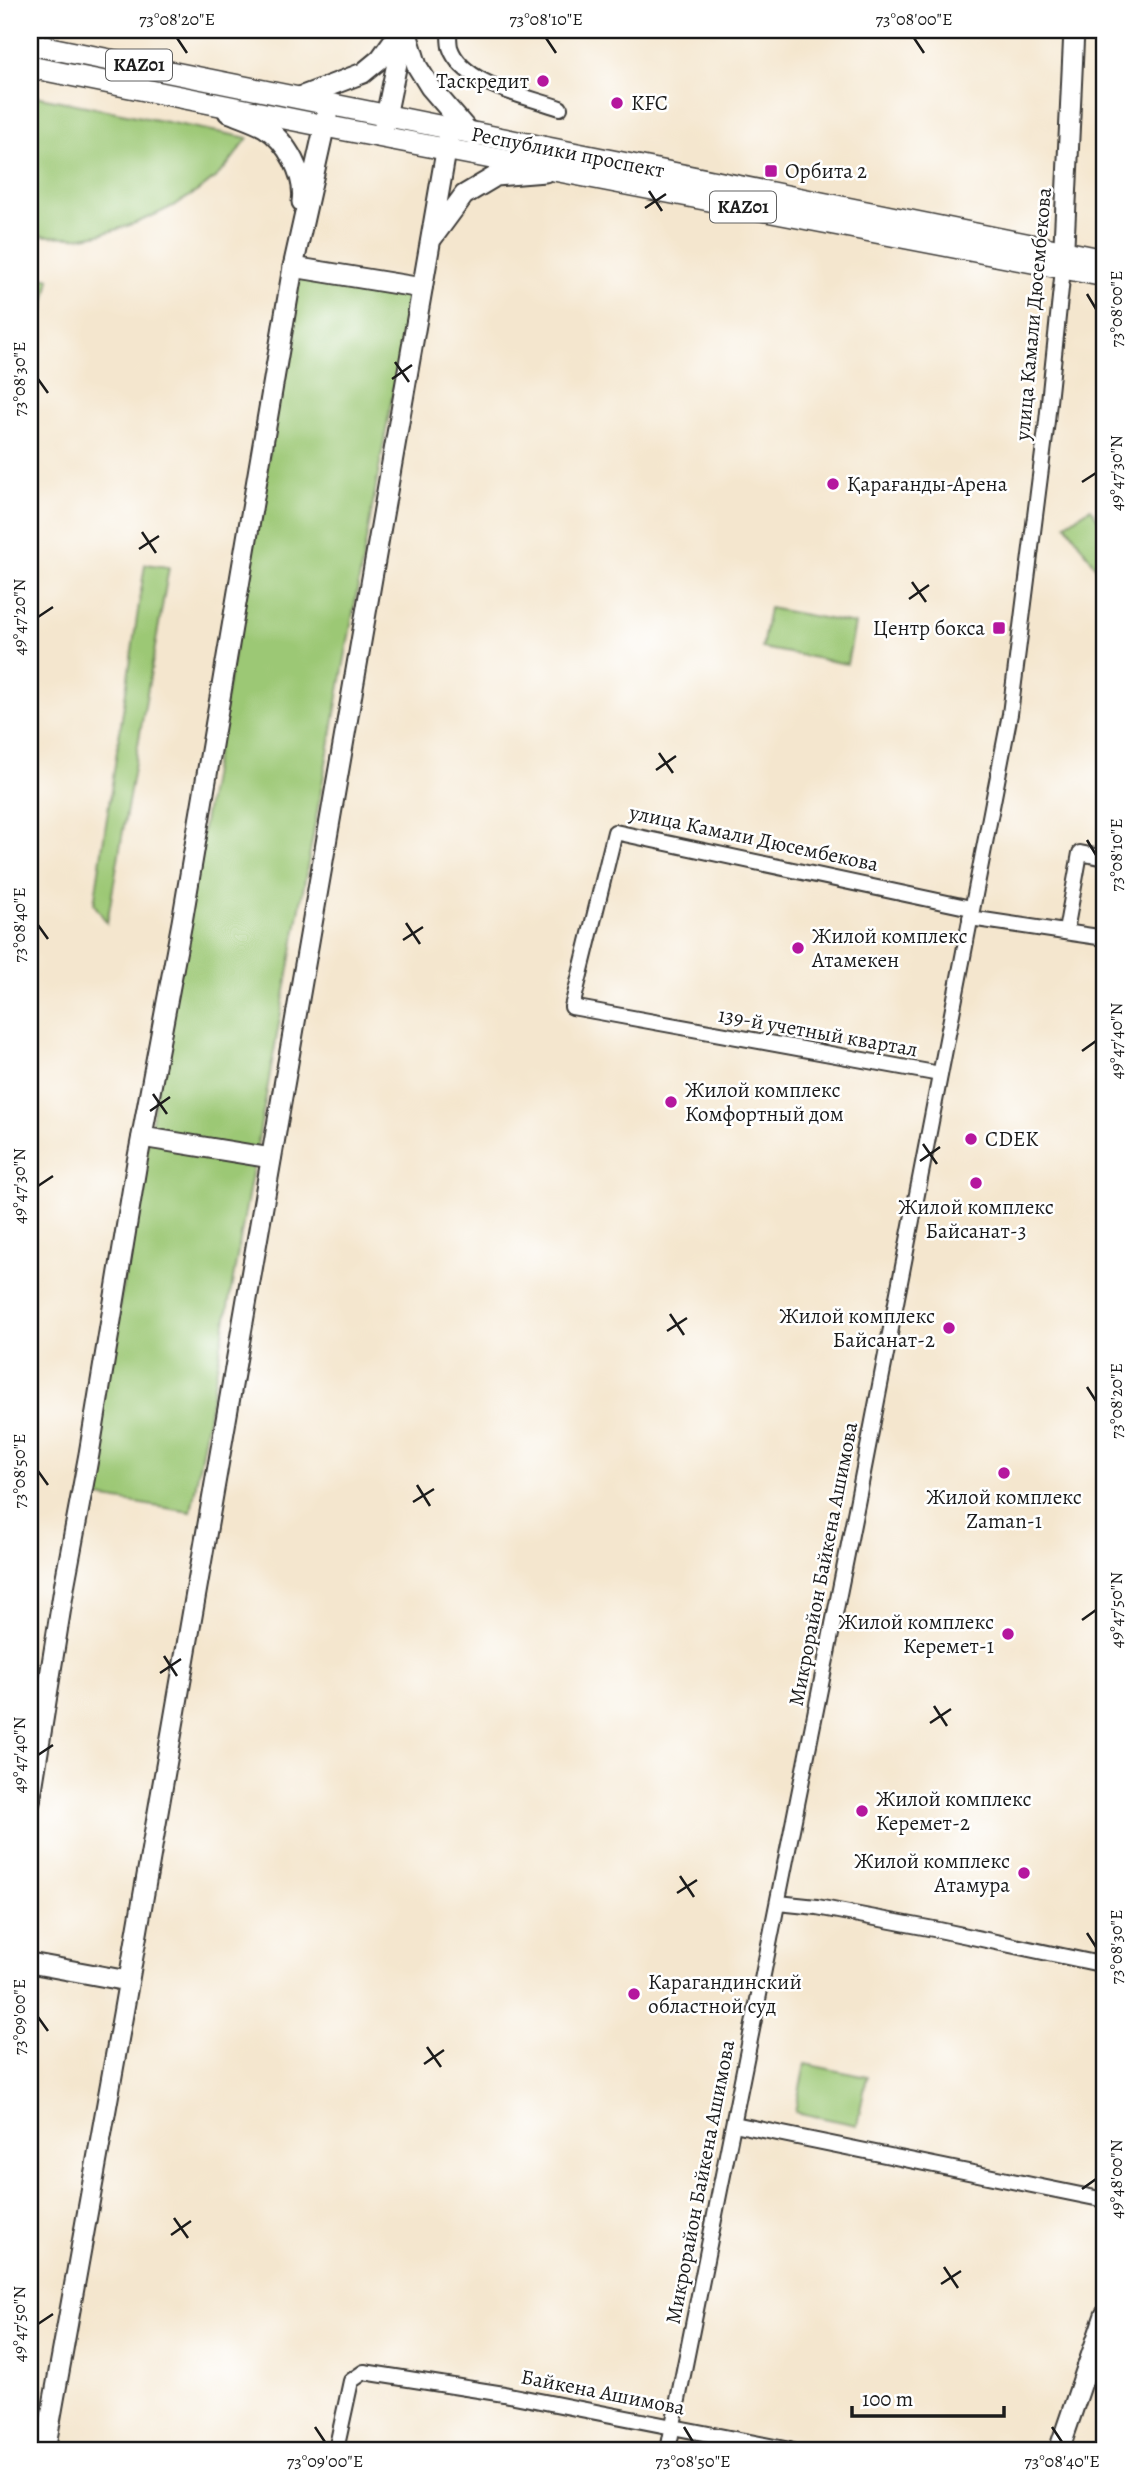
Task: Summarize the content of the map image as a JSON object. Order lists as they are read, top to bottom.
{
  "streets": {
    "highway": ["KАZ01", "Республики проспект"],
    "main road": ["улица Камали Дюсембекова"],
    "street": ["139-й учетный квартал", "Микрорайон Байкена Ашимова", "Байкена Ашимова"]
  },
  "crossings": [
    ["Республики проспект", "улица Камали Дюсембекова"],
    ["улица Камали Дюсембекова", "139-й учетный квартал"],
    ["улица Камали Дюсембекова", "Микрорайон Байкена Ашимова"],
    ["139-й учетный квартал", "Микрорайон Байкена Ашимова"],
    ["Микрорайон Байкена Ашимова", "Байкена Ашимова"]
  ],
  "places": {
    "other": [
      "Таскредит",
      "KFC",
      "Қарағанды-Арена",
      "Жилой комплекс Атамекен",
      "Жилой комплекс Комфортный дом",
      "CDEK",
      "Жилой комплекс Байсанат-3",
      "Жилой комплекс Байсанат-2",
      "Жилой комплекс Zaman-1",
      "Жилой комплекс Керемет-1",
      "Жилой комплекс Керемет-2",
      "Жилой комплекс Атамура",
      "Карагандинский областной суд"
    ],
    "transit": ["Орбита 2", "Центр бокса"]
  },
  "scale_bar": "100 m",
  "coordinates": [
    "73°08'20\"E",
    "73°08'10\"E",
    "73°08'00\"E",
    "73°08'30\"E",
    "49°47'30\"N",
    "49°47'20\"N",
    "73°08'40\"E",
    "49°47'40\"N",
    "73°08'50\"E",
    "49°47'50\"N",
    "73°09'00\"E",
    "49°48'00\"N"
  ]
}
